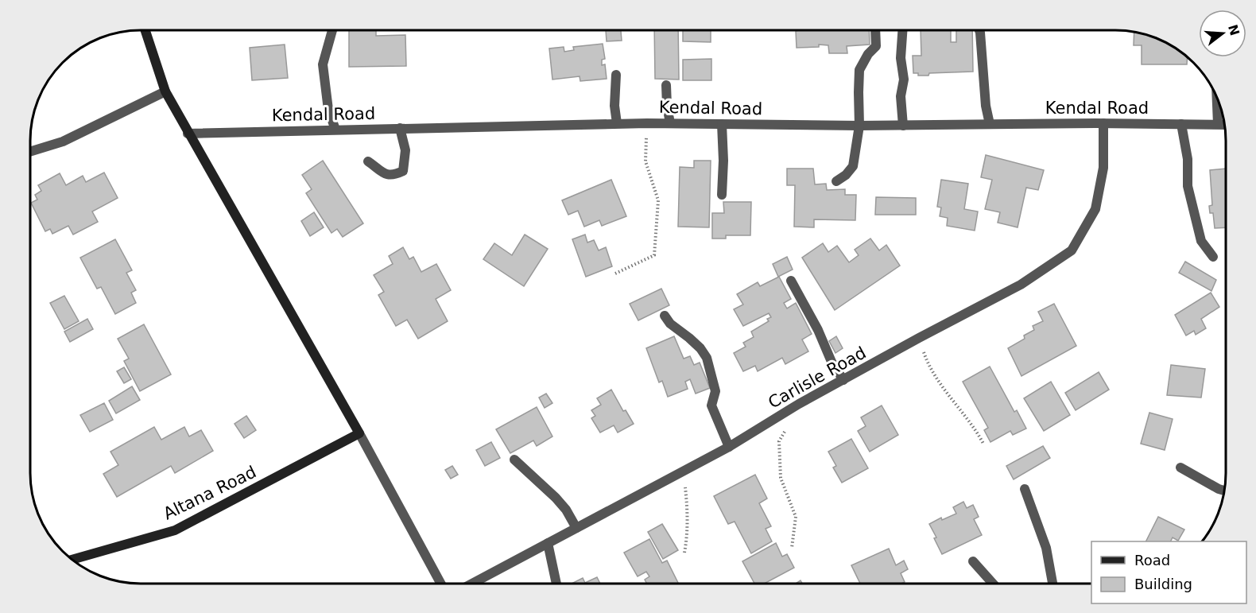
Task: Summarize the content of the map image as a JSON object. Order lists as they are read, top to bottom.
{
  "streets": {
    "main road": ["Altana Road"],
    "street": ["Kendal Road", "Carlisle Road"]
  },
  "crossings": [
    ["Kendal Road", "Carlisle Road"]
  ],
  "legend": ["Road", "Building"],
  "north": "right"
}
